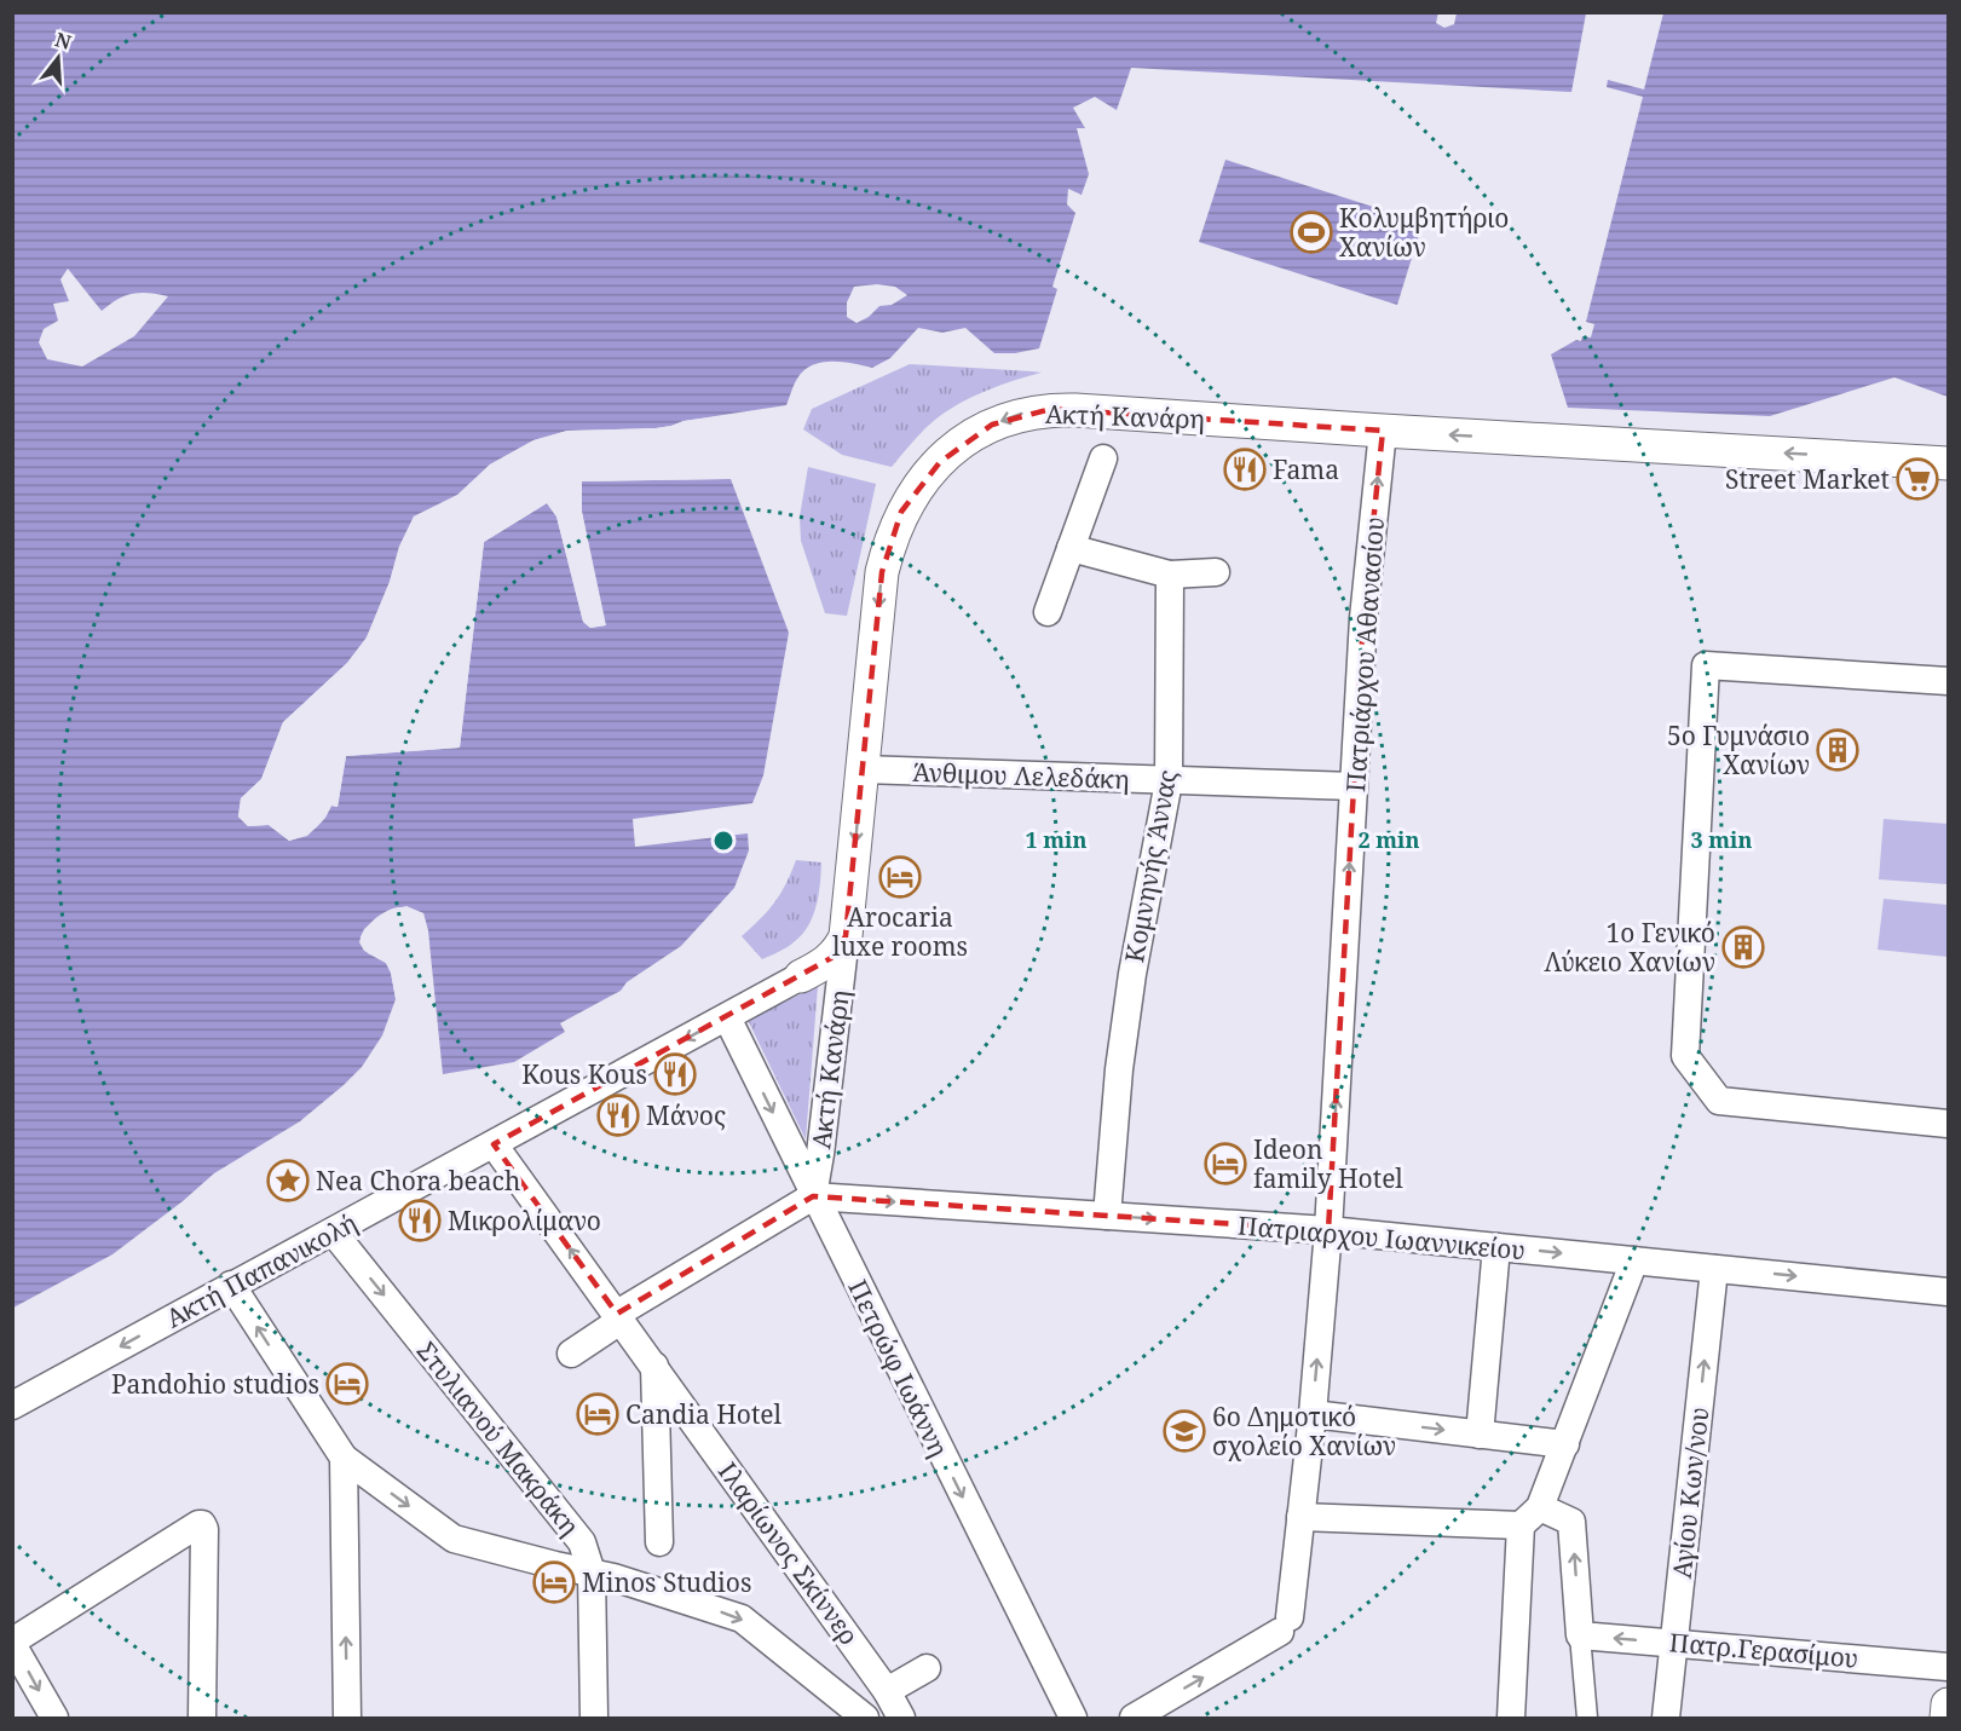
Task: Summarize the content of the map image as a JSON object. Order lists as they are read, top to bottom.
{
  "streets": {
    "street": [
      "Ακτή Κανάρη",
      "Πατριάρχου Αθανασίου",
      "Άνθιμου Λελεδάκη",
      "Κομνηνής Άννας",
      "Πατριαρχου Ιωαννικείου",
      "Ακτή Παπανικολή",
      "Πετρώφ Ιωάννη",
      "Στυλιανού Μακράκη",
      "Αγίου Κων/νου",
      "Ιλαρίωνος Σκίννερ",
      "Πατρ.Γερασίμου"
    ]
  },
  "crossings": [
    ["Ακτή Κανάρη", "Πατριάρχου Αθανασίου"],
    ["Ακτή Κανάρη", "Άνθιμου Λελεδάκη"],
    ["Ακτή Κανάρη", "Πατριαρχου Ιωαννικείου"],
    ["Ακτή Κανάρη", "Ακτή Παπανικολή"],
    ["Ακτή Κανάρη", "Πετρώφ Ιωάννη"],
    ["Πατριάρχου Αθανασίου", "Άνθιμου Λελεδάκη"],
    ["Πατριάρχου Αθανασίου", "Πατριαρχου Ιωαννικείου"],
    ["Άνθιμου Λελεδάκη", "Κομνηνής Άννας"],
    ["Κομνηνής Άννας", "Πατριαρχου Ιωαννικείου"],
    ["Πατριαρχου Ιωαννικείου", "Πετρώφ Ιωάννη"],
    ["Πατριαρχου Ιωαννικείου", "Αγίου Κων/νου"],
    ["Ακτή Παπανικολή", "Πετρώφ Ιωάννη"],
    ["Ακτή Παπανικολή", "Στυλιανού Μακράκη"],
    ["Ακτή Παπανικολή", "Ιλαρίωνος Σκίννερ"],
    ["Αγίου Κων/νου", "Πατρ.Γερασίμου"]
  ],
  "one_way": ["Πατριάρχου Αθανασίου", "Πατριαρχου Ιωαννικείου", "Πετρώφ Ιωάννη"],
  "places": {
    "sports": ["Κολυμβητήριο Χανίων"],
    "restaurant": [
      "Fama",
      "Kous Kous",
      "Μάνος",
      "Μικρολίμανο"
    ],
    "supermarket": ["Street Market"],
    "building": ["5ο Γυμνάσιο Χανίων", "1ο Γενικό Λύκειο Χανίων"],
    "hotel": [
      "Arocaria luxe rooms",
      "Ideon family Hotel",
      "Pandohio studios",
      "Candia Hotel",
      "Minos Studios"
    ],
    "place": ["Nea Chora beach"],
    "school or university": ["6ο Δημοτικό σχολείο Χανίων"]
  },
  "north": "top",
  "rings": ["1 min", "2 min", "3 min"]
}
